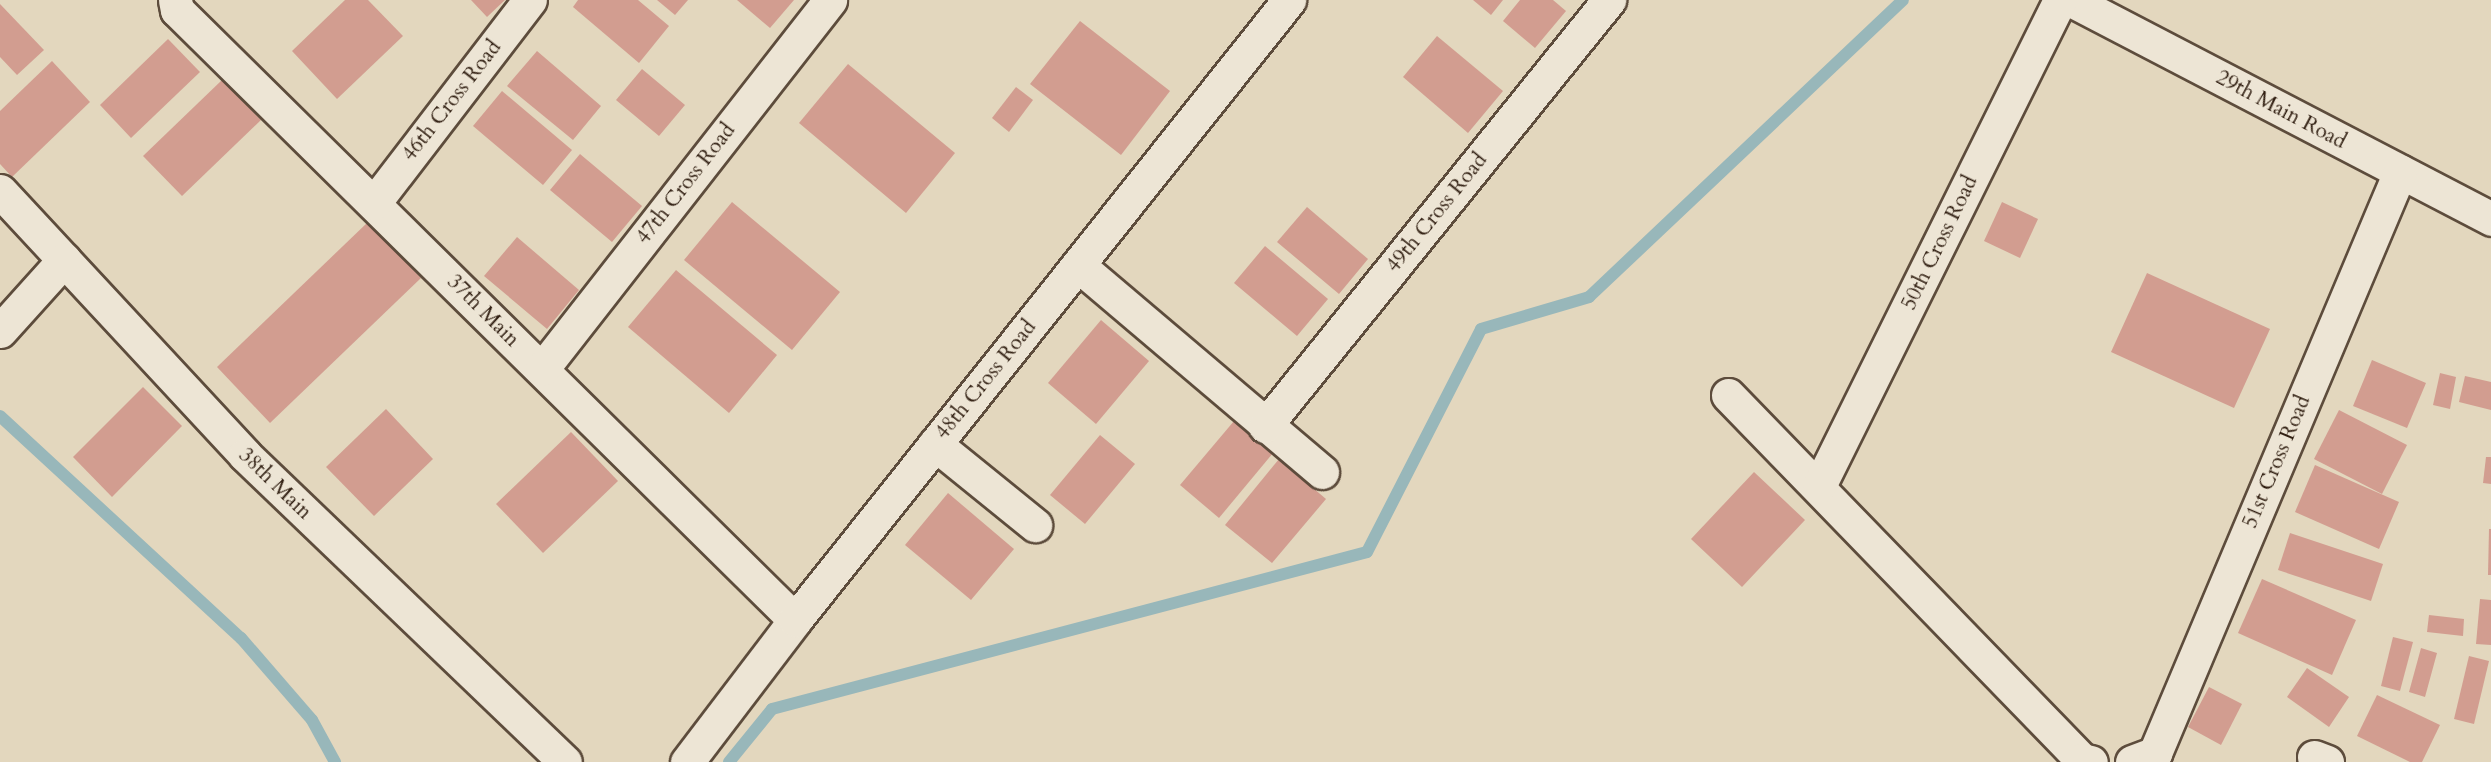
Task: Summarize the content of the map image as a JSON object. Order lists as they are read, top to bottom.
{
  "streets": {
    "street": [
      "46th Cross Road",
      "29th Main Road",
      "47th Cross Road",
      "49th Cross Road",
      "50th Cross Road",
      "37th Main",
      "48th Cross Road",
      "51st Cross Road",
      "38th Main"
    ]
  },
  "crossings": [
    ["46th Cross Road", "37th Main"],
    ["29th Main Road", "51st Cross Road"],
    ["47th Cross Road", "37th Main"],
    ["37th Main", "48th Cross Road"]
  ]
}
